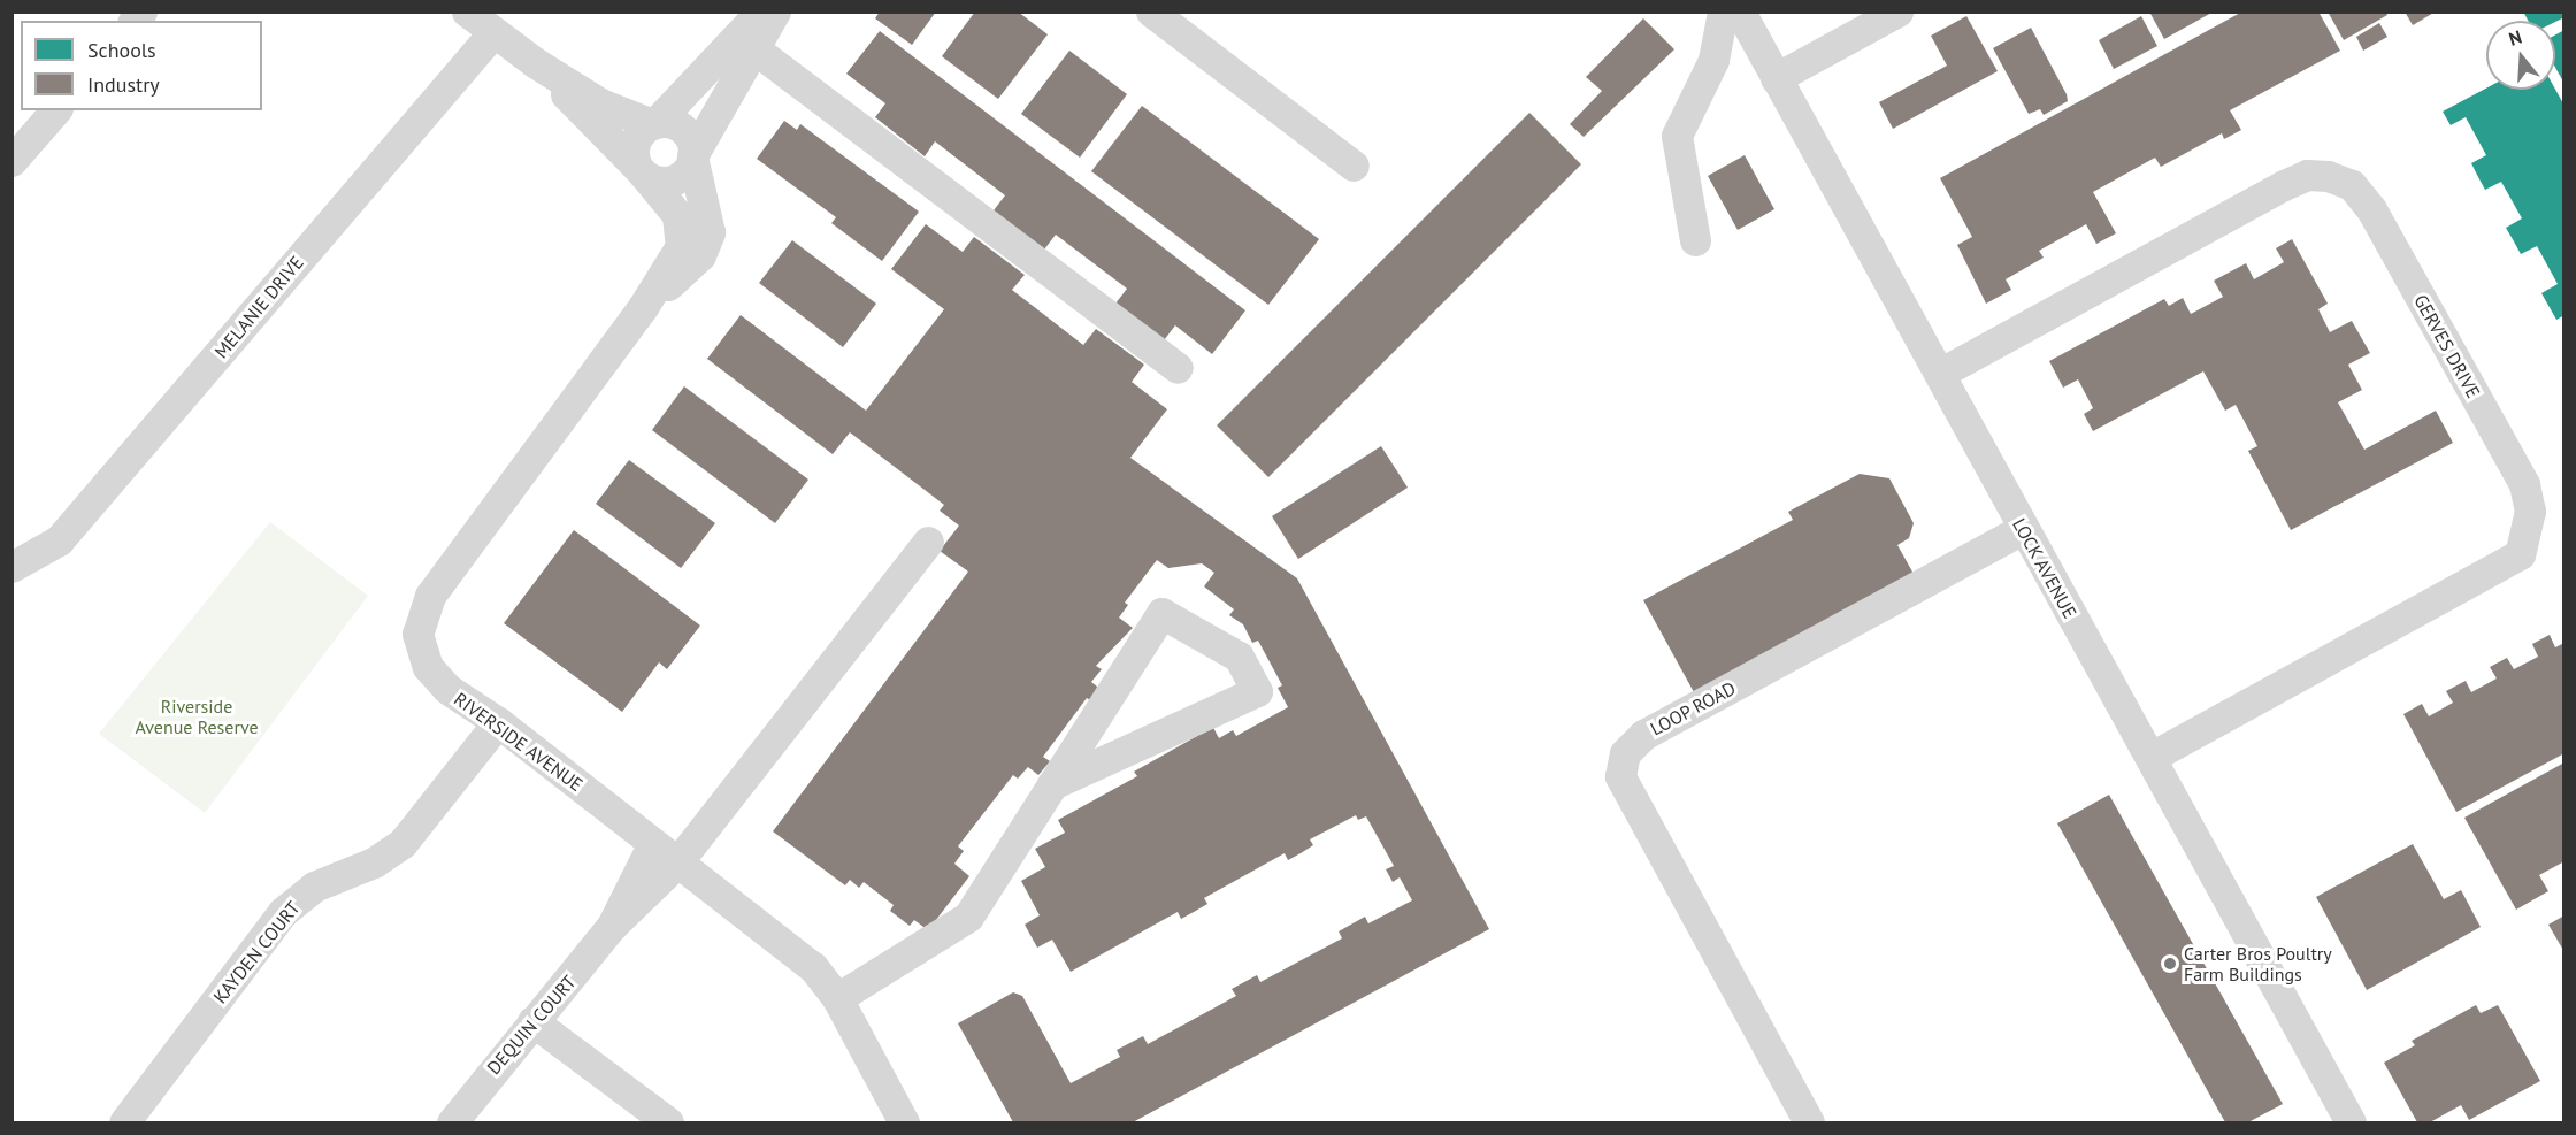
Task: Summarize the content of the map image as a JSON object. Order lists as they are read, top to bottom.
{
  "streets": {
    "street": [
      "MELANIE DRIVE",
      "GERVES DRIVE",
      "LOCK AVENUE",
      "LOOP ROAD",
      "RIVERSIDE AVENUE",
      "KAYDEN COURT",
      "DEQUIN COURT"
    ]
  },
  "crossings": [
    ["GERVES DRIVE", "LOCK AVENUE"],
    ["LOCK AVENUE", "LOOP ROAD"],
    ["RIVERSIDE AVENUE", "KAYDEN COURT"],
    ["RIVERSIDE AVENUE", "DEQUIN COURT"]
  ],
  "parks": ["Riverside Avenue Reserve"],
  "places": ["Carter Bros Poultry Farm Buildings"],
  "legend": ["Schools", "Industry"],
  "north": "top"
}
